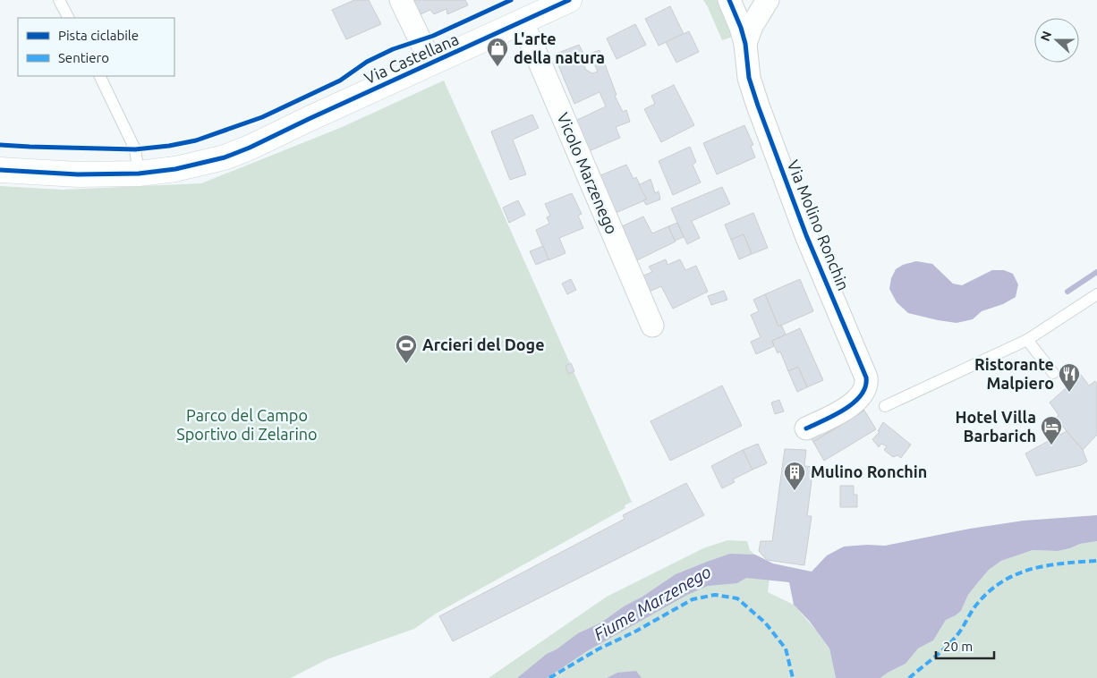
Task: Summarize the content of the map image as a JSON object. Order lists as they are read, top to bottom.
{
  "streets": {
    "street": ["Via Castellana", "Vicolo Marzenego", "Via Molino Ronchin"]
  },
  "crossings": [
    ["Via Castellana", "Vicolo Marzenego"]
  ],
  "water": ["Fiume Marzenego"],
  "parks": ["Parco del Campo Sportivo di Zelarino"],
  "places": {
    "shop": ["L'arte della natura"],
    "sports": ["Arcieri del Doge"],
    "restaurant": ["Ristorante Malpiero"],
    "hotel": ["Hotel Villa Barbarich"],
    "building": ["Mulino Ronchin"]
  },
  "legend": ["Pista ciclabile", "Sentiero"],
  "scale_bar": "20 m",
  "north": "left"
}
